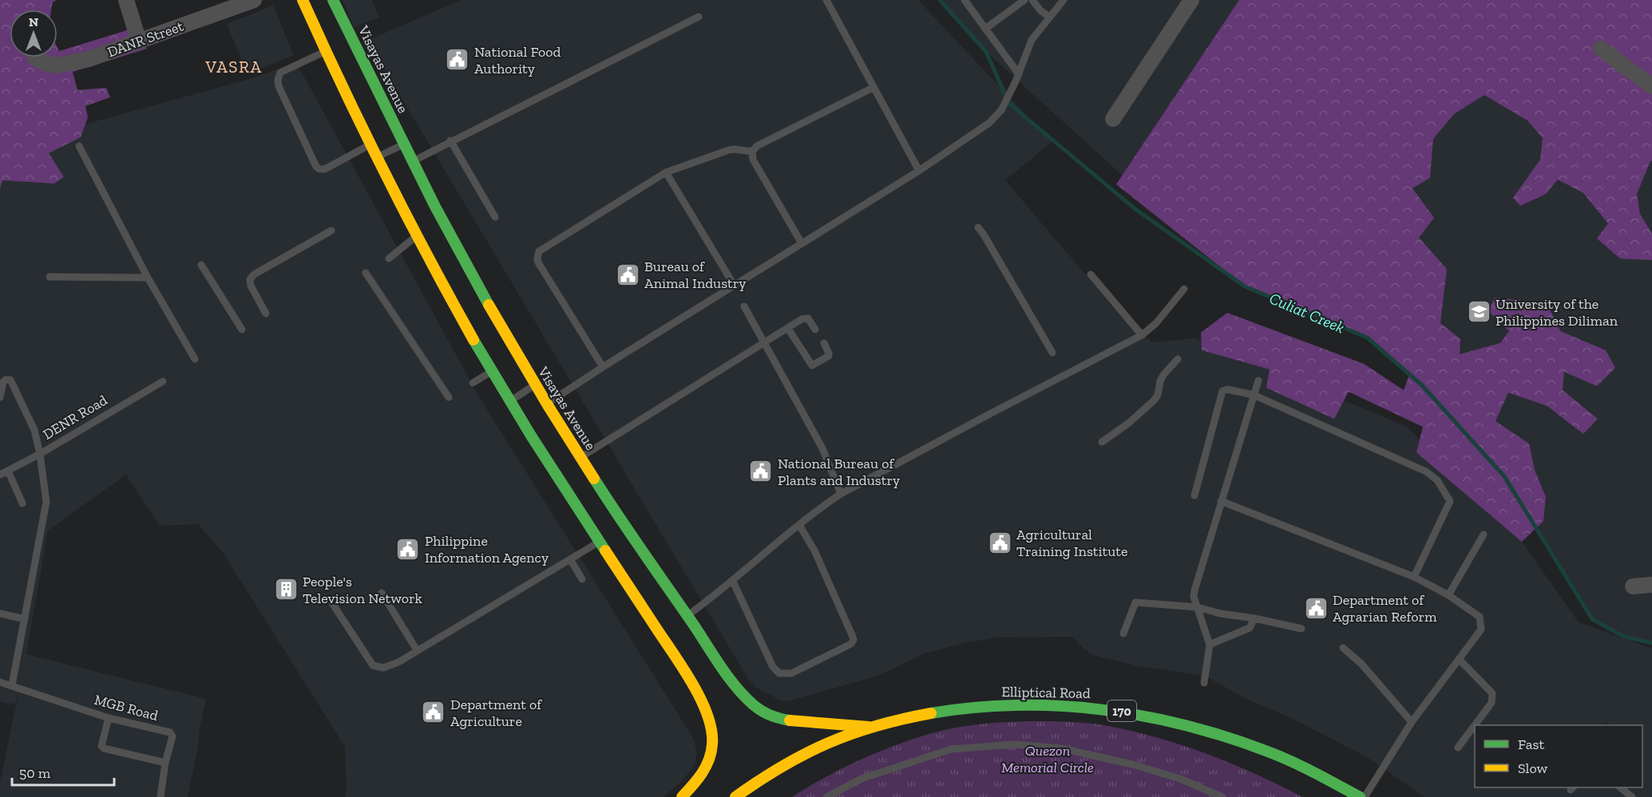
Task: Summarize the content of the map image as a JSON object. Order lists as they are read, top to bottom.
{
  "streets": {
    "main road": ["Visayas Avenue", "Elliptical Road", "170"],
    "street": ["DANR Street"],
    "lane": ["DENR Road", "MGB Road"]
  },
  "crossings": [
    ["Visayas Avenue", "Elliptical Road"]
  ],
  "districts": ["VASRA"],
  "water": ["Culiat Creek"],
  "parks": ["Quezon Memorial Circle"],
  "places": {
    "public building": [
      "National Food Authority",
      "Bureau of Animal Industry",
      "National Bureau of Plants and Industry",
      "Agricultural Training Institute",
      "Philippine Information Agency",
      "Department of Agrarian Reform",
      "Department of Agriculture"
    ],
    "school or university": ["University of the Philippines Diliman"],
    "building": ["People's Television Network"]
  },
  "legend": ["Fast", "Slow"],
  "scale_bar": "50 m",
  "north": "top"
}
